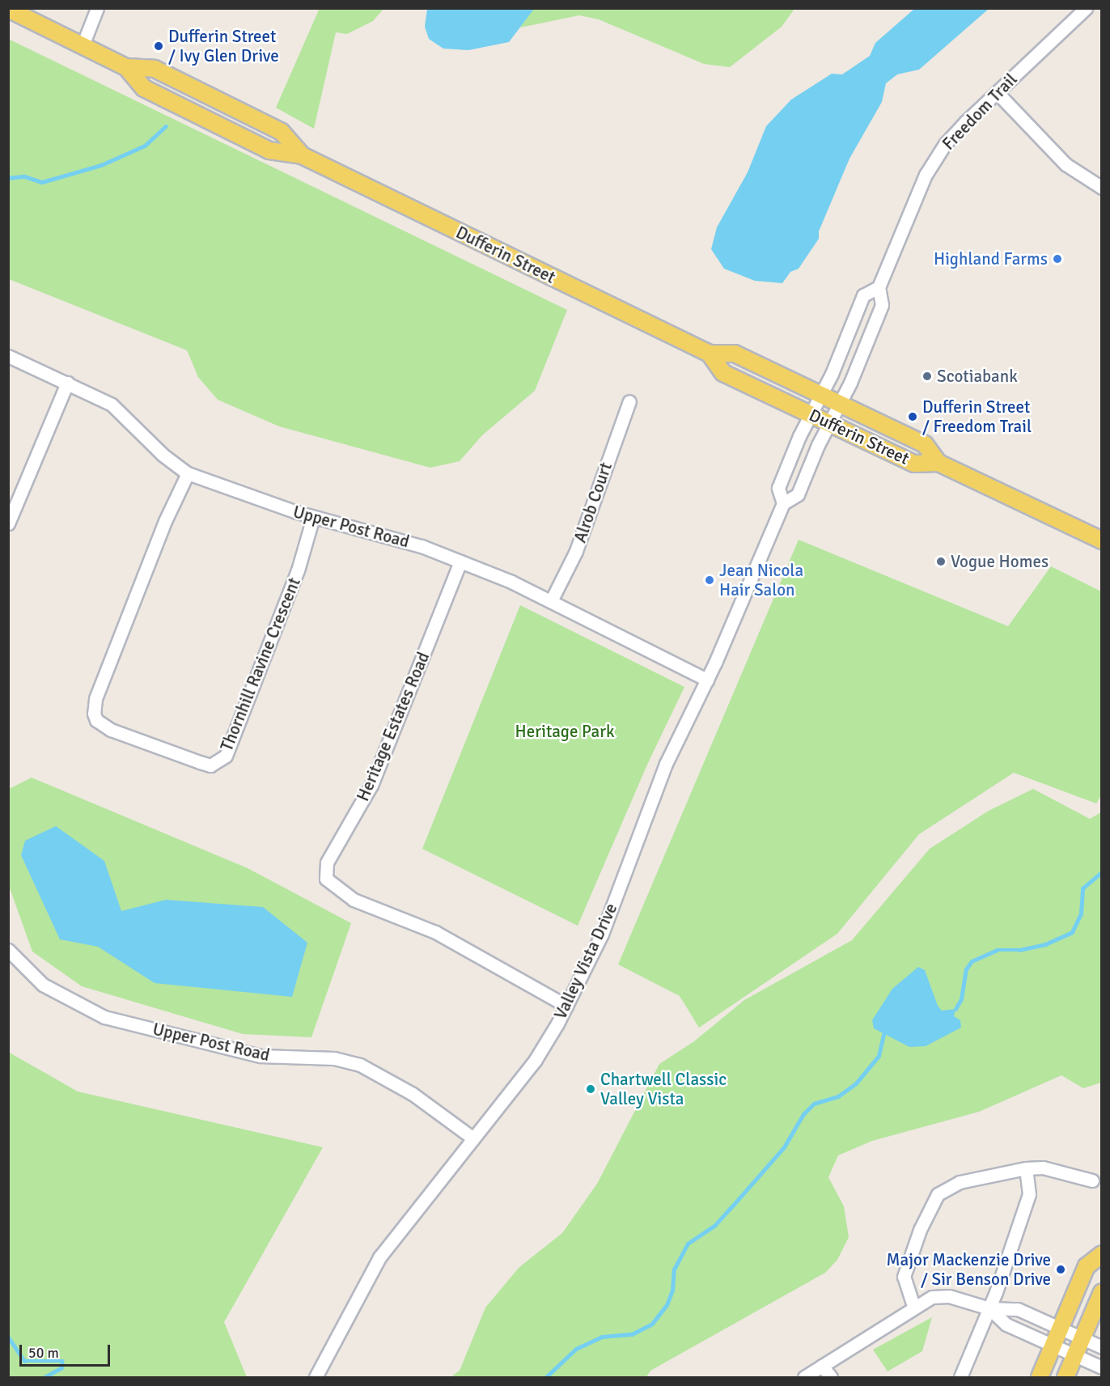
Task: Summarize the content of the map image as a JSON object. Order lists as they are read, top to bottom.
{
  "streets": {
    "main road": ["Dufferin Street"],
    "street": [
      "Freedom Trail",
      "Alrob Court",
      "Upper Post Road",
      "Thornhill Ravine Crescent",
      "Heritage Estates Road",
      "Valley Vista Drive"
    ]
  },
  "crossings": [
    ["Freedom Trail", "Dufferin Street"],
    ["Freedom Trail", "Valley Vista Drive"],
    ["Dufferin Street", "Valley Vista Drive"],
    ["Alrob Court", "Upper Post Road"],
    ["Upper Post Road", "Thornhill Ravine Crescent"],
    ["Upper Post Road", "Heritage Estates Road"],
    ["Upper Post Road", "Valley Vista Drive"],
    ["Heritage Estates Road", "Valley Vista Drive"]
  ],
  "parks": ["Heritage Park"],
  "places": [
    "Dufferin Street / Ivy Glen Drive",
    "Highland Farms",
    "Scotiabank",
    "Dufferin Street / Freedom Trail",
    "Vogue Homes",
    "Jean Nicola Hair Salon",
    "Chartwell Classic Valley Vista",
    "Major Mackenzie Drive / Sir Benson Drive"
  ],
  "scale_bar": "50 m"
}
